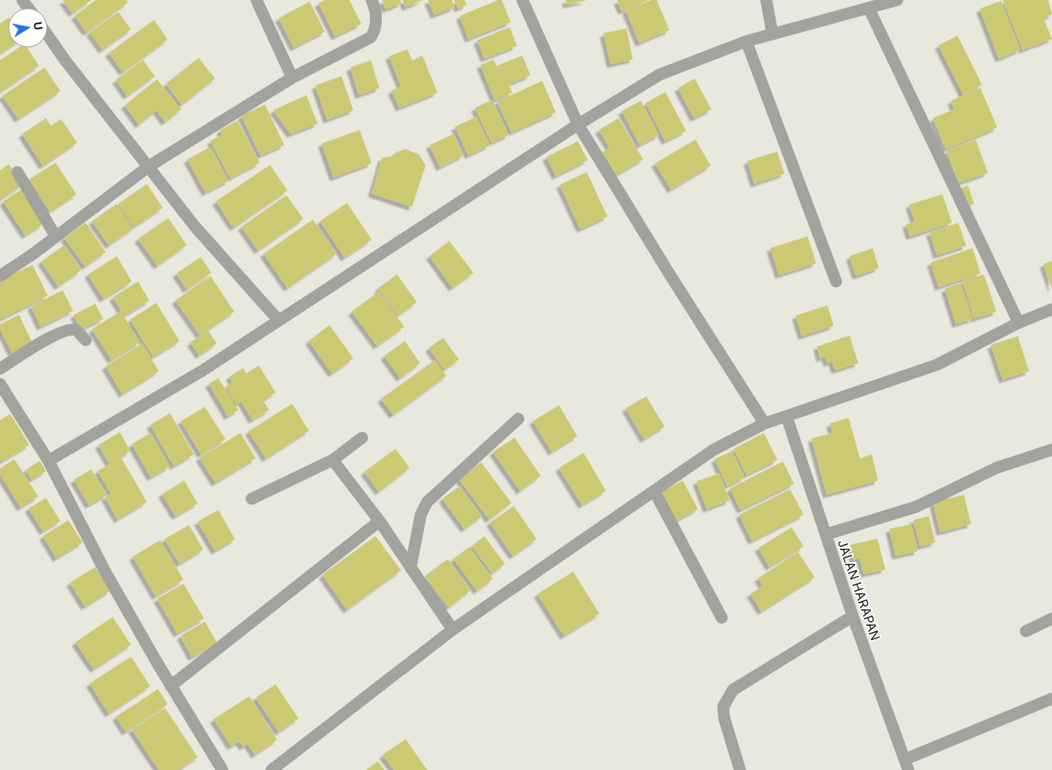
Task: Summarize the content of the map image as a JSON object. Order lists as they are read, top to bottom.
{
  "streets": {
    "street": ["JALAN HARAPAN"]
  },
  "north": "right"
}
